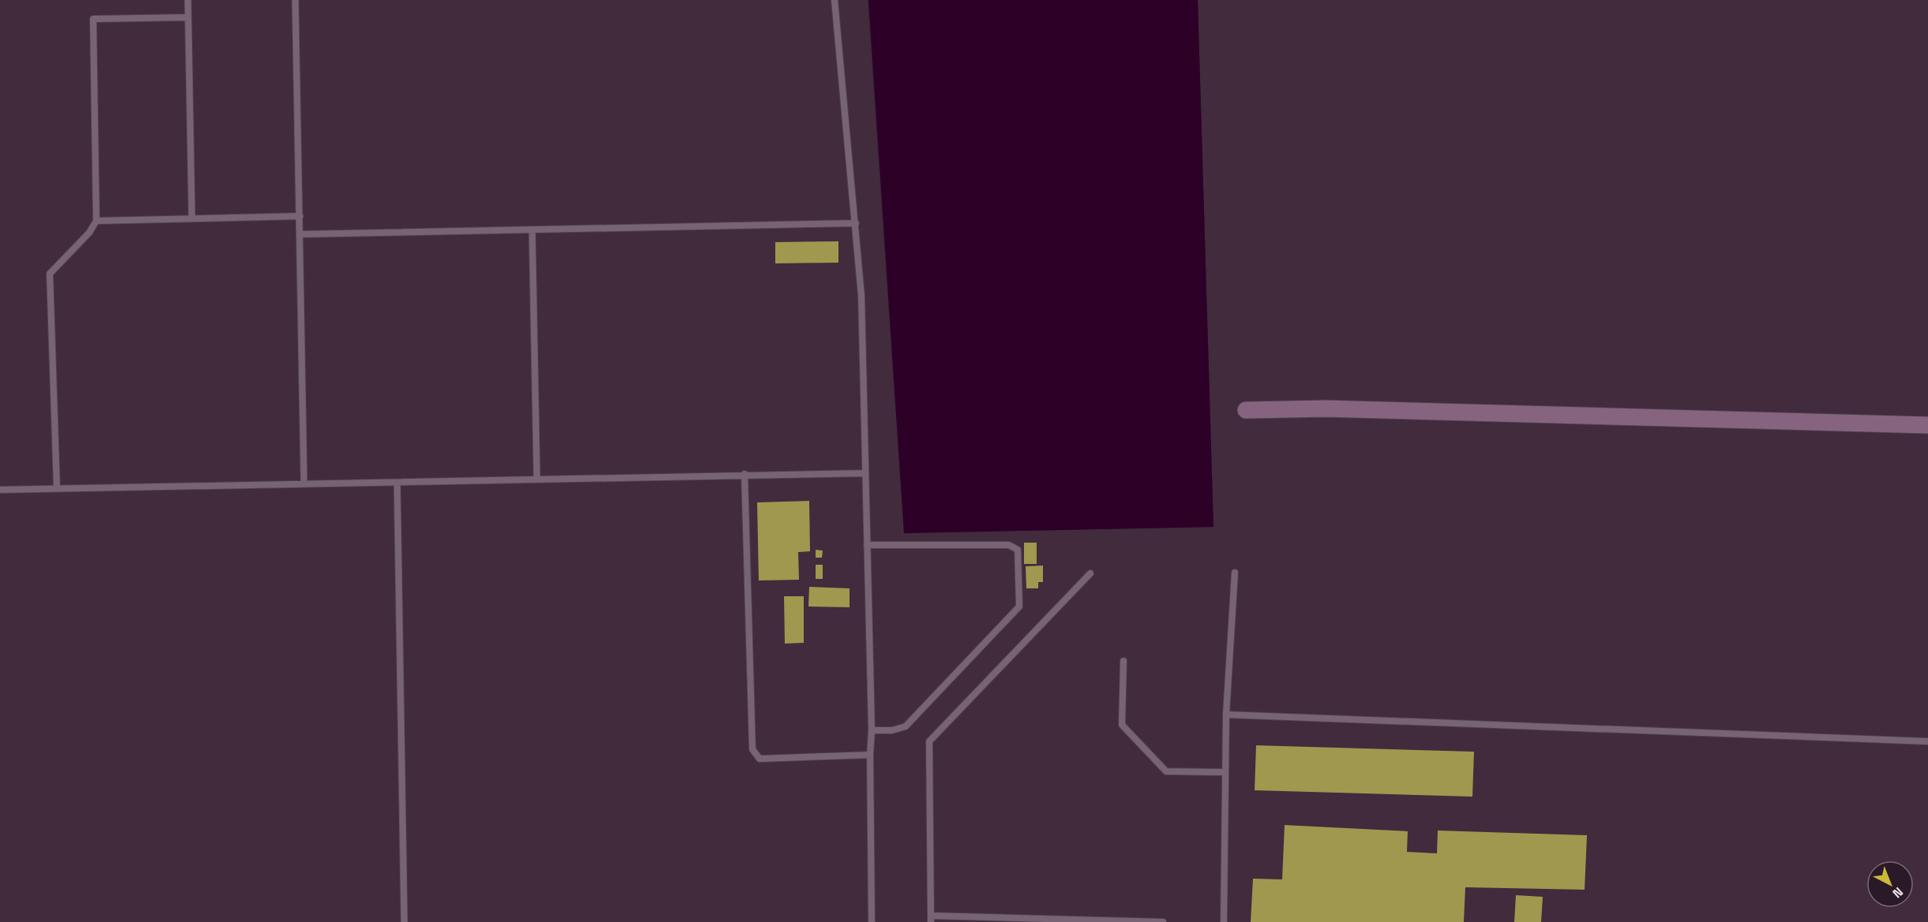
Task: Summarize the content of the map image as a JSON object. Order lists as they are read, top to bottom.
{
  "north": "bottom right"
}
